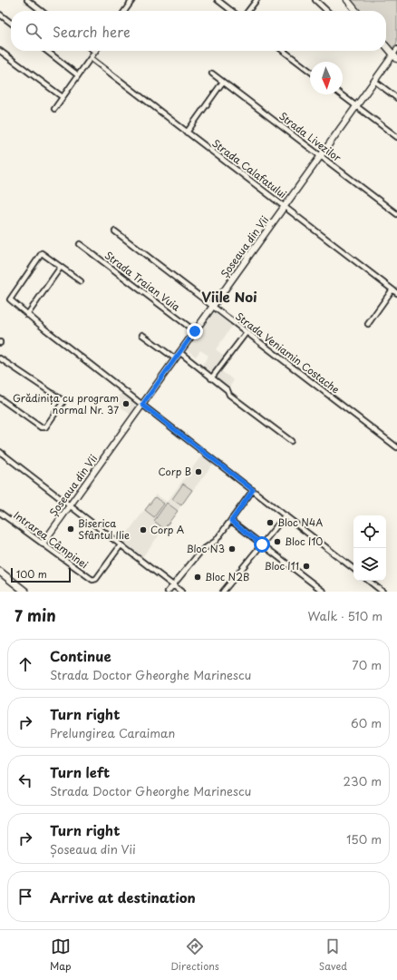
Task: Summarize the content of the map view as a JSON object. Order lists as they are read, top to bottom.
{
  "streets": {
    "street": [
      "Strada Livezilor",
      "Strada Calafatului",
      "Șoseaua din Vii",
      "Strada Traian Vuia",
      "Strada Veniamin Costache",
      "Intrarea Câmpinei"
    ]
  },
  "crossings": [
    ["Strada Livezilor", "Șoseaua din Vii"],
    ["Strada Calafatului", "Șoseaua din Vii"],
    ["Șoseaua din Vii", "Strada Traian Vuia"],
    ["Șoseaua din Vii", "Strada Veniamin Costache"],
    ["Șoseaua din Vii", "Intrarea Câmpinei"]
  ],
  "districts": ["Viile Noi"],
  "places": [
    "Grădinița cu program normal Nr. 37",
    "Corp B",
    "Bloc N4A",
    "Biserica Sfântul Ilie",
    "Corp A",
    "Bloc I10",
    "Bloc N3",
    "Bloc I11",
    "Bloc N2B"
  ],
  "scale_bar": "100 m",
  "north": "bottom",
  "page": {
    "search": "Search here",
    "scale": "100 m",
    "heading": ["7 min", "Walk · 510 m"],
    "list": [
      ["Continue", "Strada Doctor Gheorghe Marinescu", "70 m"],
      ["Turn right", "Prelungirea Caraiman", "60 m"],
      ["Turn left", "Strada Doctor Gheorghe Marinescu", "230 m"],
      ["Turn right", "Șoseaua din Vii", "150 m"],
      "Arrive at destination"
    ],
    "nav": ["Map", "Directions", "Saved"]
  }
}
